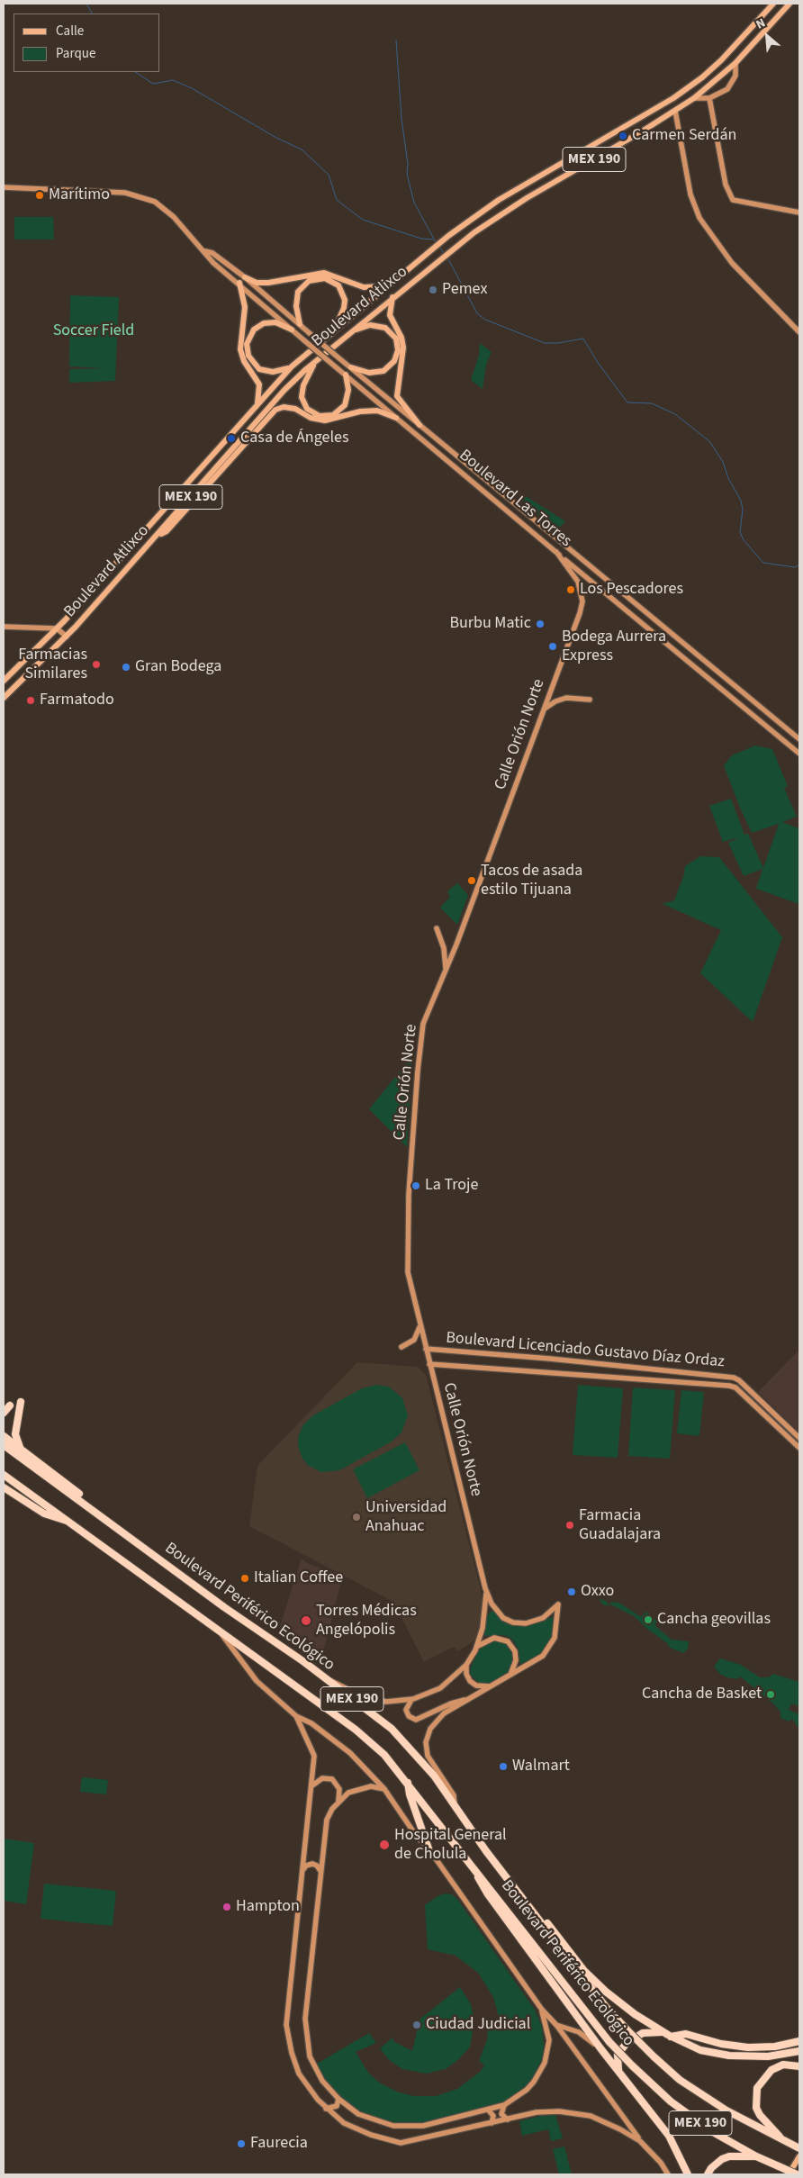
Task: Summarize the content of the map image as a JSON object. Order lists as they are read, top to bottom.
{
  "streets": {
    "highway": ["MEX 190", "Boulevard Periférico Ecológico"],
    "main road": ["Boulevard Atlixco"],
    "street": ["Boulevard Las Torres", "Calle Orión Norte", "Boulevard Licenciado Gustavo Díaz Ordaz"]
  },
  "crossings": [
    ["Boulevard Las Torres", "Calle Orión Norte"],
    ["Calle Orión Norte", "Boulevard Licenciado Gustavo Díaz Ordaz"]
  ],
  "parks": ["Soccer Field"],
  "places": [
    "Carmen Serdán",
    "Marítimo",
    "Pemex",
    "Casa de Ángeles",
    "Los Pescadores",
    "Burbu Matic",
    "Bodega Aurrera Express",
    "Farmacias Similares",
    "Gran Bodega",
    "Farmatodo",
    "Tacos de asada estilo Tijuana",
    "La Troje",
    "Universidad Anahuac",
    "Farmacia Guadalajara",
    "Italian Coffee",
    "Oxxo",
    "Cancha geovillas",
    "Torres Médicas Angelópolis",
    "Cancha de Basket",
    "Walmart",
    "Hospital General de Cholula",
    "Hampton",
    "Ciudad Judicial",
    "Faurecia"
  ],
  "legend": ["Calle", "Parque"],
  "north": "top left"
}
